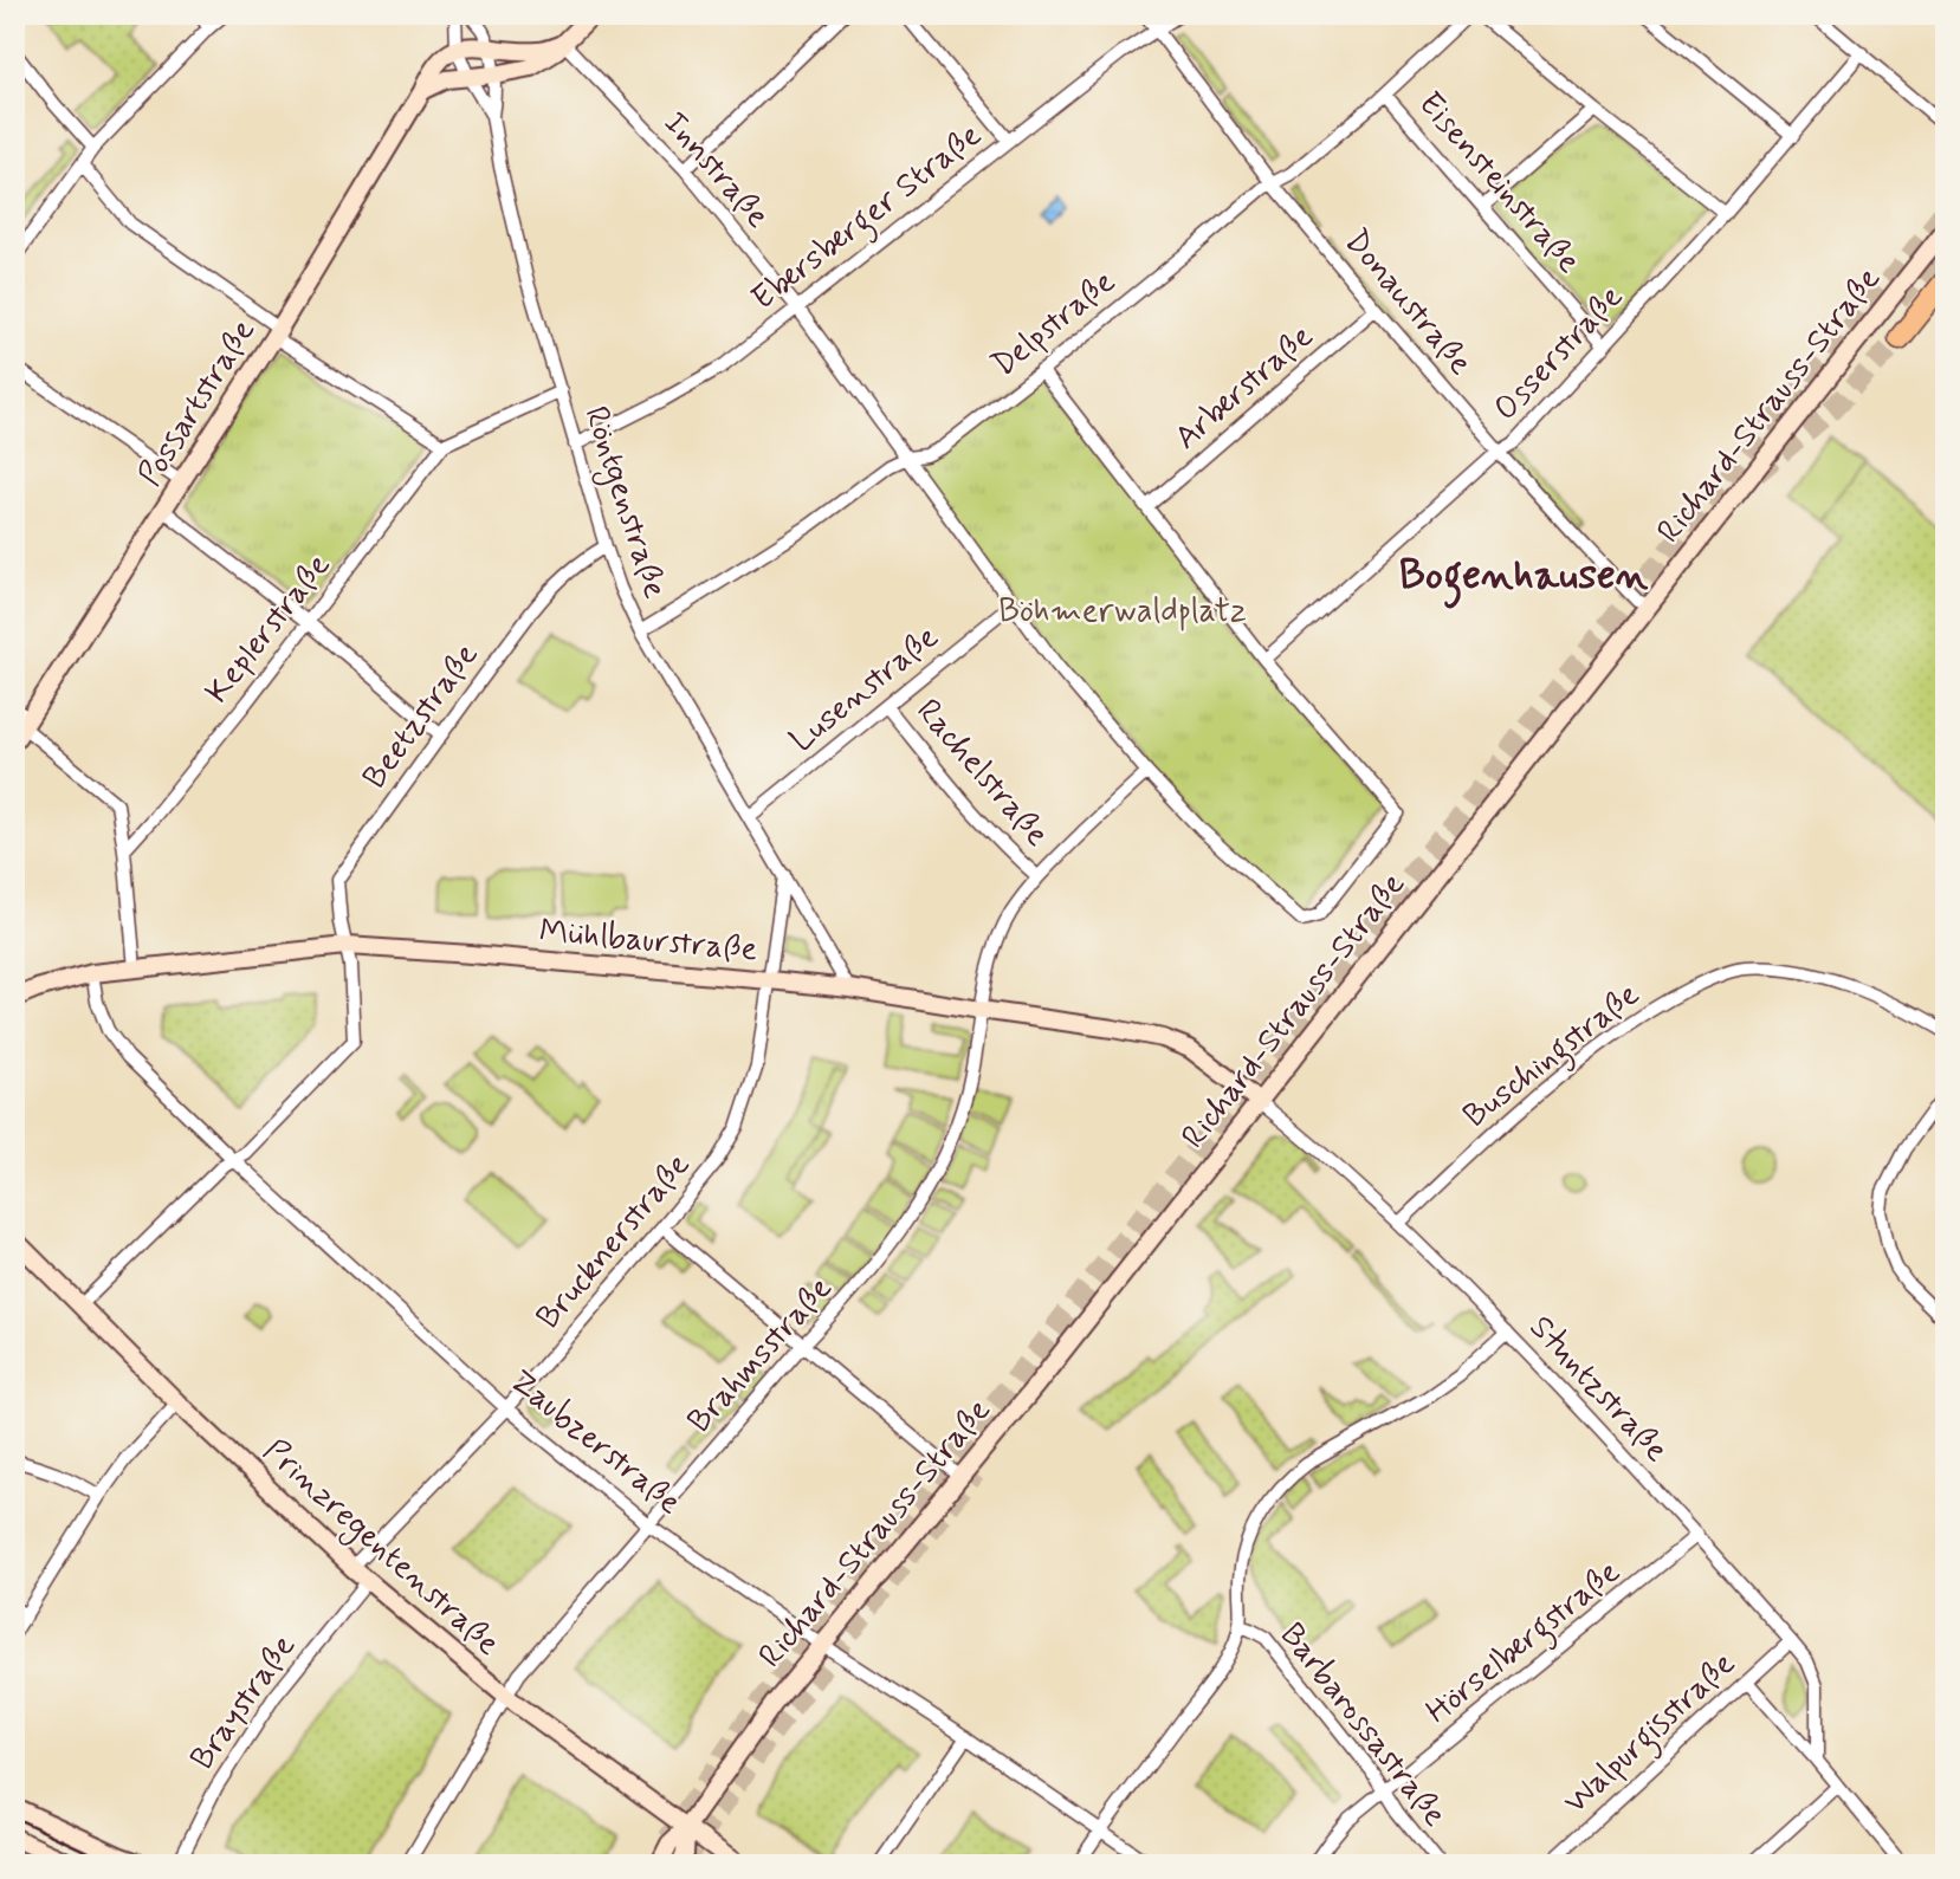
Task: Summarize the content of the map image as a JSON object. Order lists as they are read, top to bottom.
{
  "streets": {
    "main road": [
      "Possartstraße",
      "Richard-Strauss-Straße",
      "Mühlbaurstraße",
      "Prinzregentenstraße"
    ],
    "street": [
      "Innstraße",
      "Eisensteinstraße",
      "Ebersberger Straße",
      "Donaustraße",
      "Delpstraße",
      "Osserstraße",
      "Arberstraße",
      "Röntgenstraße",
      "Keplerstraße",
      "Lusenstraße",
      "Beetzstraße",
      "Rachelstraße",
      "Buschingstraße",
      "Brucknerstraße",
      "Brahmsstraße",
      "Stuntzstraße",
      "Zaubzerstraße",
      "Hörselbergstraße",
      "Braystraße",
      "Barbarossastraße",
      "Walpurgisstraße"
    ]
  },
  "crossings": [
    ["Innstraße", "Ebersberger Straße"],
    ["Innstraße", "Delpstraße"],
    ["Eisensteinstraße", "Delpstraße"],
    ["Eisensteinstraße", "Osserstraße"],
    ["Ebersberger Straße", "Donaustraße"],
    ["Ebersberger Straße", "Röntgenstraße"],
    ["Donaustraße", "Delpstraße"],
    ["Donaustraße", "Osserstraße"],
    ["Donaustraße", "Arberstraße"],
    ["Donaustraße", "Richard-Strauss-Straße"],
    ["Delpstraße", "Röntgenstraße"],
    ["Possartstraße", "Röntgenstraße"],
    ["Richard-Strauss-Straße", "Mühlbaurstraße"],
    ["Richard-Strauss-Straße", "Stuntzstraße"],
    ["Richard-Strauss-Straße", "Zaubzerstraße"],
    ["Richard-Strauss-Straße", "Prinzregentenstraße"],
    ["Röntgenstraße", "Keplerstraße"],
    ["Röntgenstraße", "Lusenstraße"],
    ["Röntgenstraße", "Beetzstraße"],
    ["Röntgenstraße", "Mühlbaurstraße"],
    ["Lusenstraße", "Rachelstraße"],
    ["Beetzstraße", "Mühlbaurstraße"],
    ["Beetzstraße", "Zaubzerstraße"],
    ["Beetzstraße", "Prinzregentenstraße"],
    ["Rachelstraße", "Brahmsstraße"],
    ["Mühlbaurstraße", "Brucknerstraße"],
    ["Mühlbaurstraße", "Brahmsstraße"],
    ["Mühlbaurstraße", "Stuntzstraße"],
    ["Mühlbaurstraße", "Zaubzerstraße"],
    ["Buschingstraße", "Stuntzstraße"],
    ["Brucknerstraße", "Zaubzerstraße"],
    ["Brucknerstraße", "Prinzregentenstraße"],
    ["Brahmsstraße", "Zaubzerstraße"],
    ["Brahmsstraße", "Prinzregentenstraße"],
    ["Stuntzstraße", "Hörselbergstraße"],
    ["Stuntzstraße", "Walpurgisstraße"],
    ["Prinzregentenstraße", "Braystraße"],
    ["Hörselbergstraße", "Barbarossastraße"]
  ],
  "districts": ["Bogenhausen"],
  "parks": ["Böhmerwaldplatz"]
}
